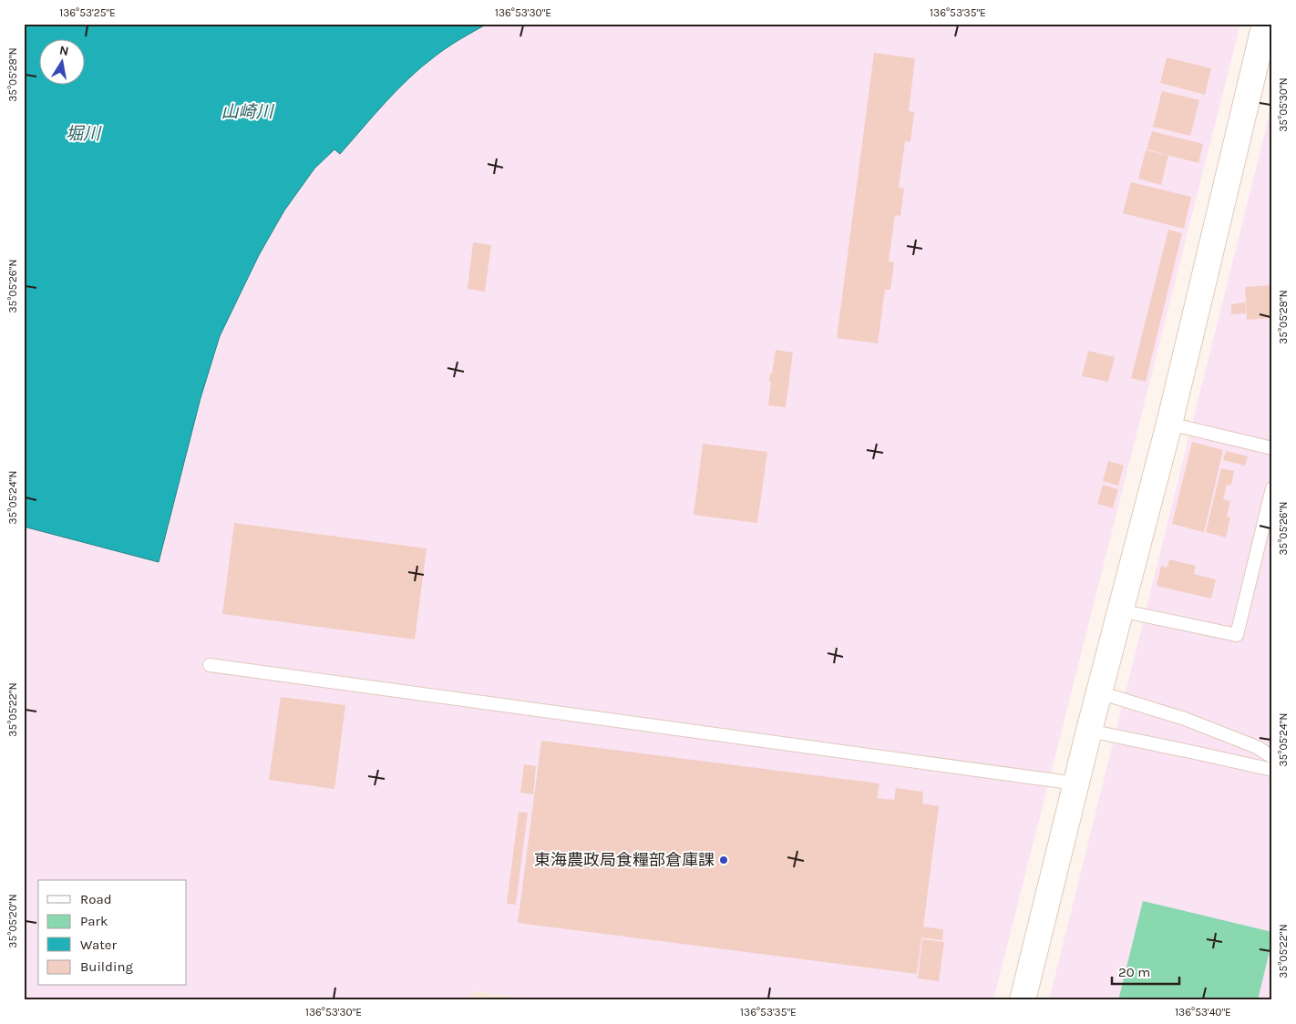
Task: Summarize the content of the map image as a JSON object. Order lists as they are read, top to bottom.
{
  "water": ["山崎川", "堀川"],
  "places": ["東海農政局食糧部倉庫課"],
  "legend": [
    "Road",
    "Park",
    "Water",
    "Building"
  ],
  "scale_bar": "20 m",
  "north": "top",
  "coordinates": [
    "136°53'25\"E",
    "136°53'30\"E",
    "136°53'35\"E",
    "35°05'28\"N",
    "35°05'30\"N",
    "35°05'26\"N",
    "35°05'24\"N",
    "35°05'22\"N",
    "35°05'20\"N",
    "136°53'40\"E"
  ]
}
